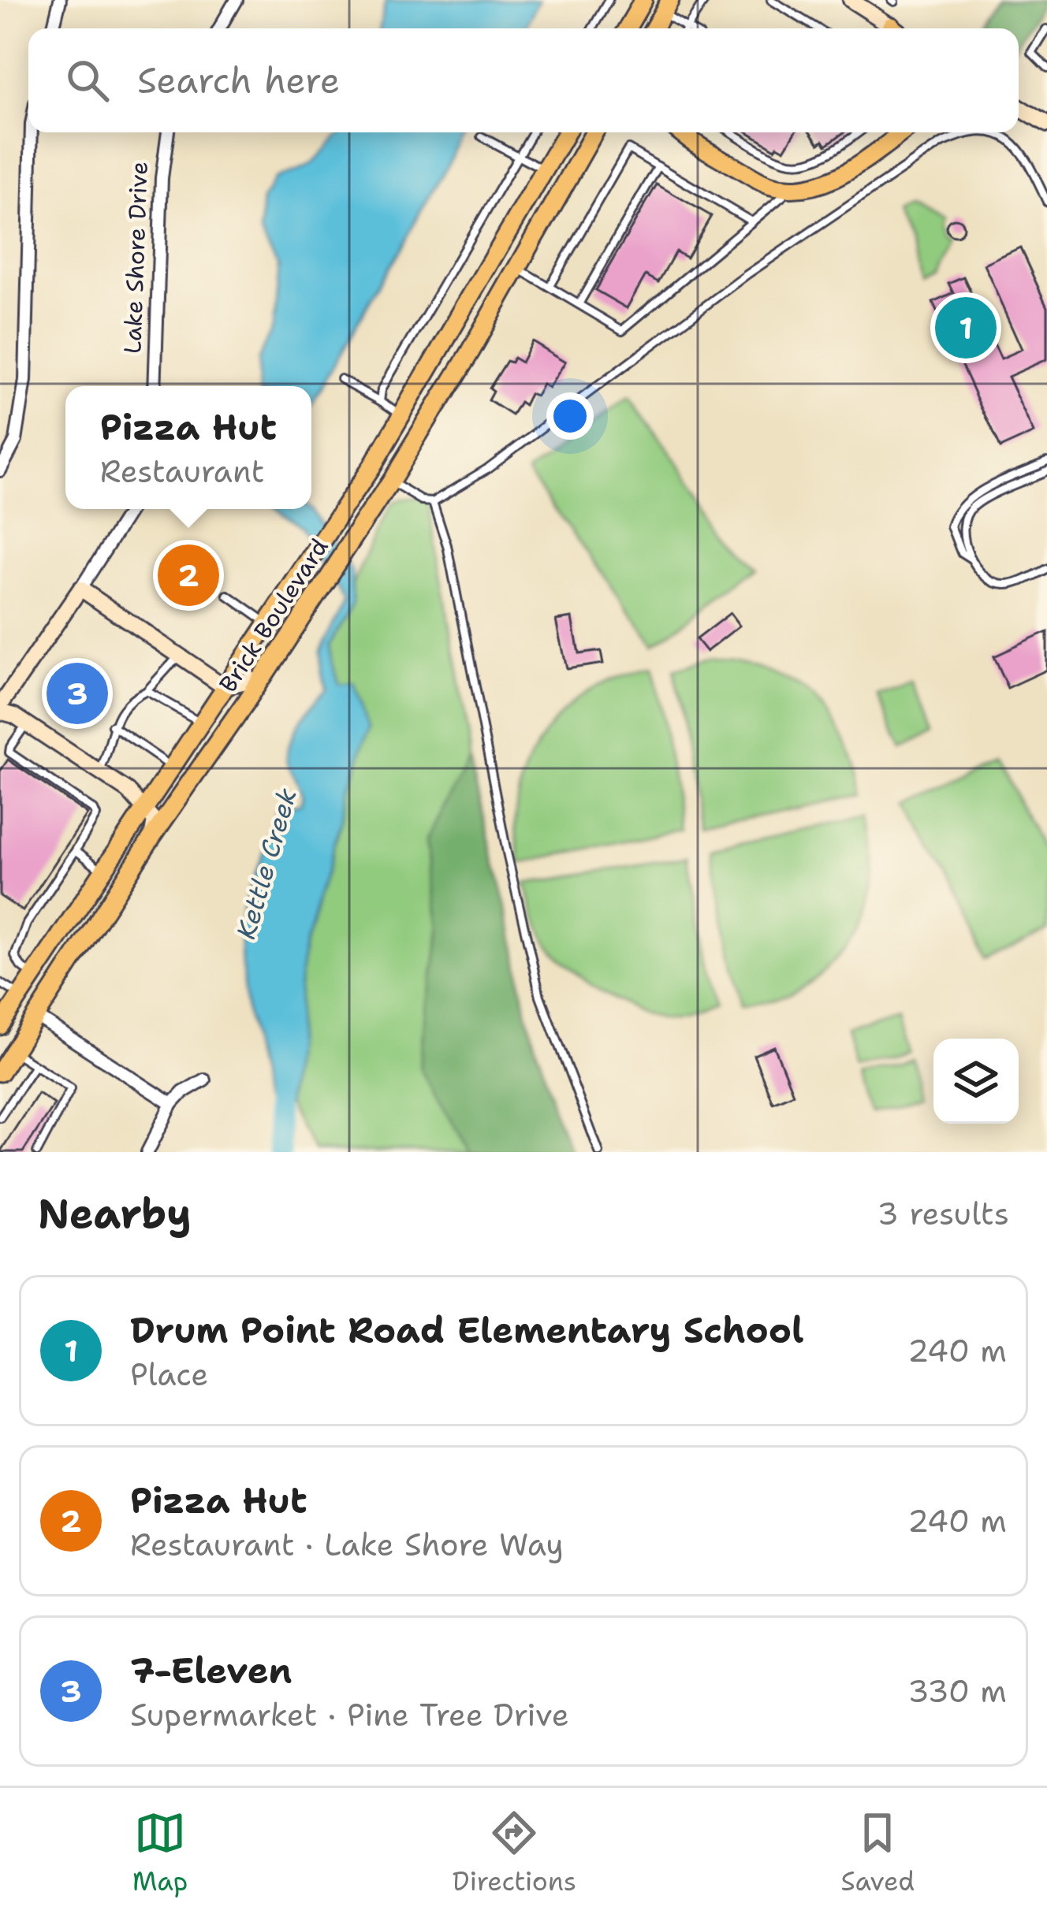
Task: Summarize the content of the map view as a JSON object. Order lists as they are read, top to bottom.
{
  "streets": {
    "main road": ["Brick Boulevard"],
    "street": ["Lake Shore Drive"]
  },
  "water": ["Kettle Creek"],
  "page": {
    "search": "Search here",
    "pins": ["1", "2", "3"],
    "popup": ["Pizza Hut", "Restaurant"],
    "heading": ["Nearby", "3 results"],
    "list": [
      {
        "mark": "1",
        "name": "Drum Point Road Elementary School",
        "note": "Place",
        "value": "240 m"
      },
      {
        "mark": "2",
        "name": "Pizza Hut",
        "note": "Restaurant · Lake Shore Way",
        "value": "240 m"
      },
      {
        "mark": "3",
        "name": "7-Eleven",
        "note": "Supermarket · Pine Tree Drive",
        "value": "330 m"
      }
    ],
    "nav": ["Map", "Directions", "Saved"]
  }
}
